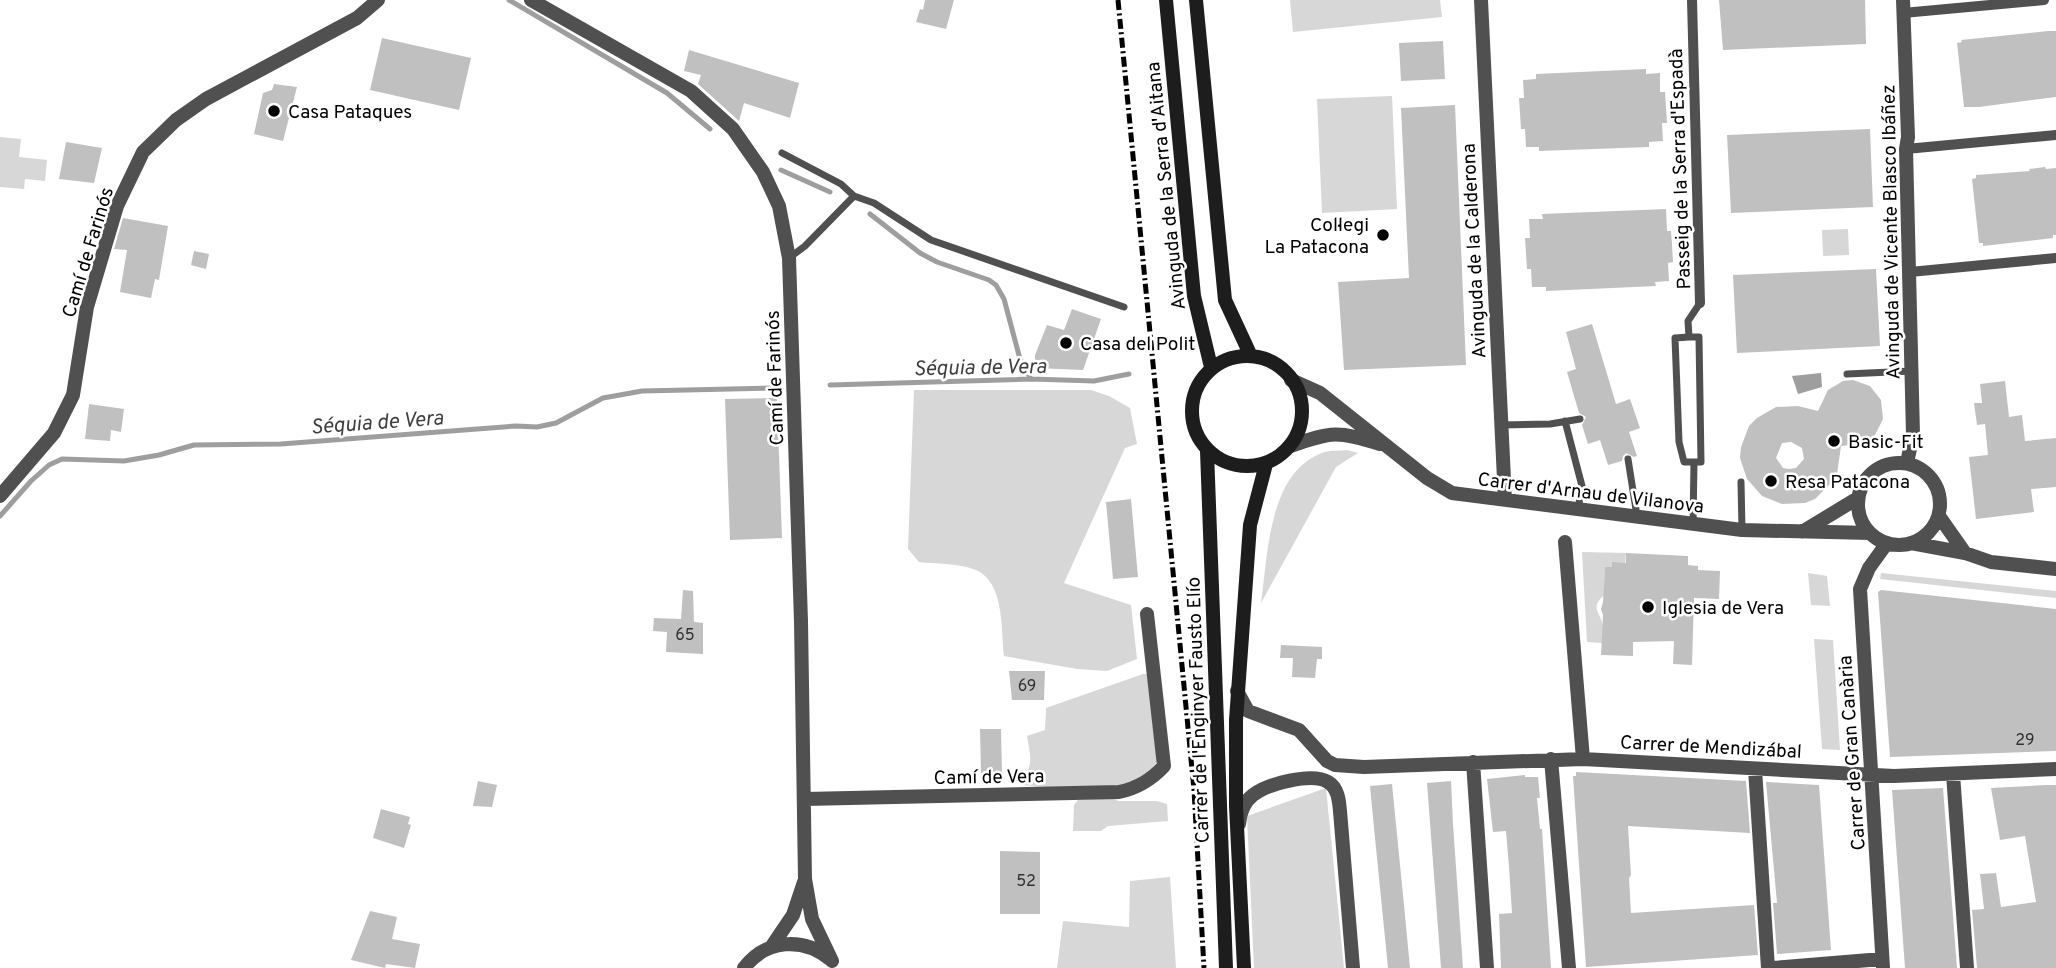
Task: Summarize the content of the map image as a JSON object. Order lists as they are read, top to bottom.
{
  "streets": {
    "main road": ["Avinguda de la Serra d'Aitana", "Carrer de l'Enginyer Fausto Elío"],
    "street": [
      "Passeig de la Serra d'Espadà",
      "Avinguda de Vicente Blasco Ibáñez",
      "Avinguda de la Calderona",
      "Camí de Farinós",
      "Carrer d'Arnau de Vilanova",
      "Carrer de Mendizábal",
      "Carrer de Gran Canària",
      "Camí de Vera"
    ]
  },
  "crossings": [
    ["Avinguda de la Serra d'Aitana", "Carrer d'Arnau de Vilanova"],
    ["Avinguda de la Serra d'Aitana", "Carrer de l'Enginyer Fausto Elío"],
    ["Avinguda de Vicente Blasco Ibáñez", "Carrer d'Arnau de Vilanova"],
    ["Avinguda de Vicente Blasco Ibáñez", "Carrer de Gran Canària"],
    ["Avinguda de la Calderona", "Carrer d'Arnau de Vilanova"],
    ["Camí de Farinós", "Camí de Vera"],
    ["Carrer d'Arnau de Vilanova", "Carrer de l'Enginyer Fausto Elío"],
    ["Carrer d'Arnau de Vilanova", "Carrer de Gran Canària"],
    ["Carrer de l'Enginyer Fausto Elío", "Carrer de Mendizábal"],
    ["Carrer de Mendizábal", "Carrer de Gran Canària"]
  ],
  "water": ["Séquia de Vera"],
  "places": [
    "Casa Pataques",
    "Col·legi La Patacona",
    "Casa del Polit",
    "Basic-Fit",
    "Resa Patacona",
    "Iglesia de Vera"
  ],
  "house_numbers": [
    "65",
    "69",
    "29",
    "52"
  ]
}
